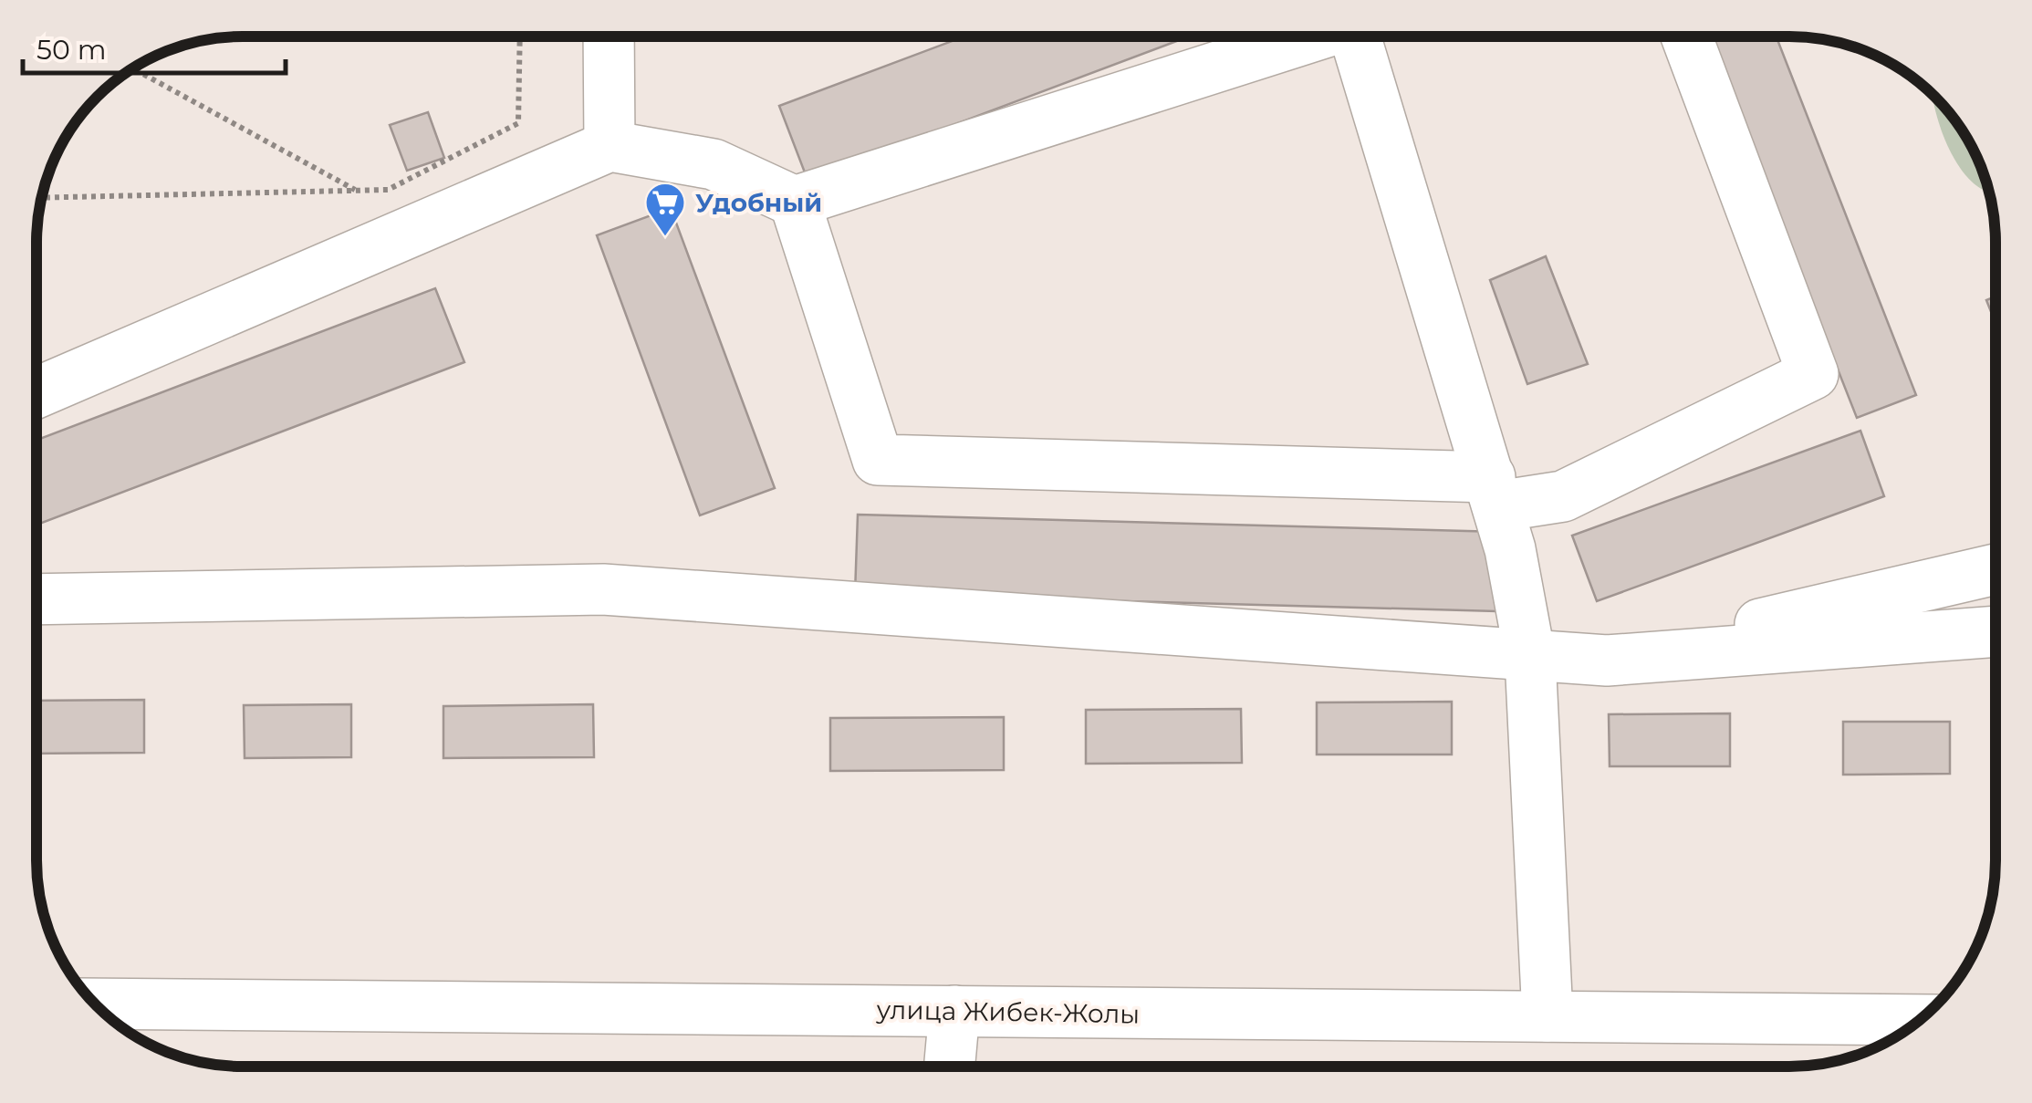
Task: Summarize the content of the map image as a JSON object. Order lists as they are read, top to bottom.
{
  "streets": {
    "street": ["улица Жибек-Жолы"]
  },
  "places": {
    "supermarket": ["Удобный"]
  },
  "scale_bar": "50 m"
}
